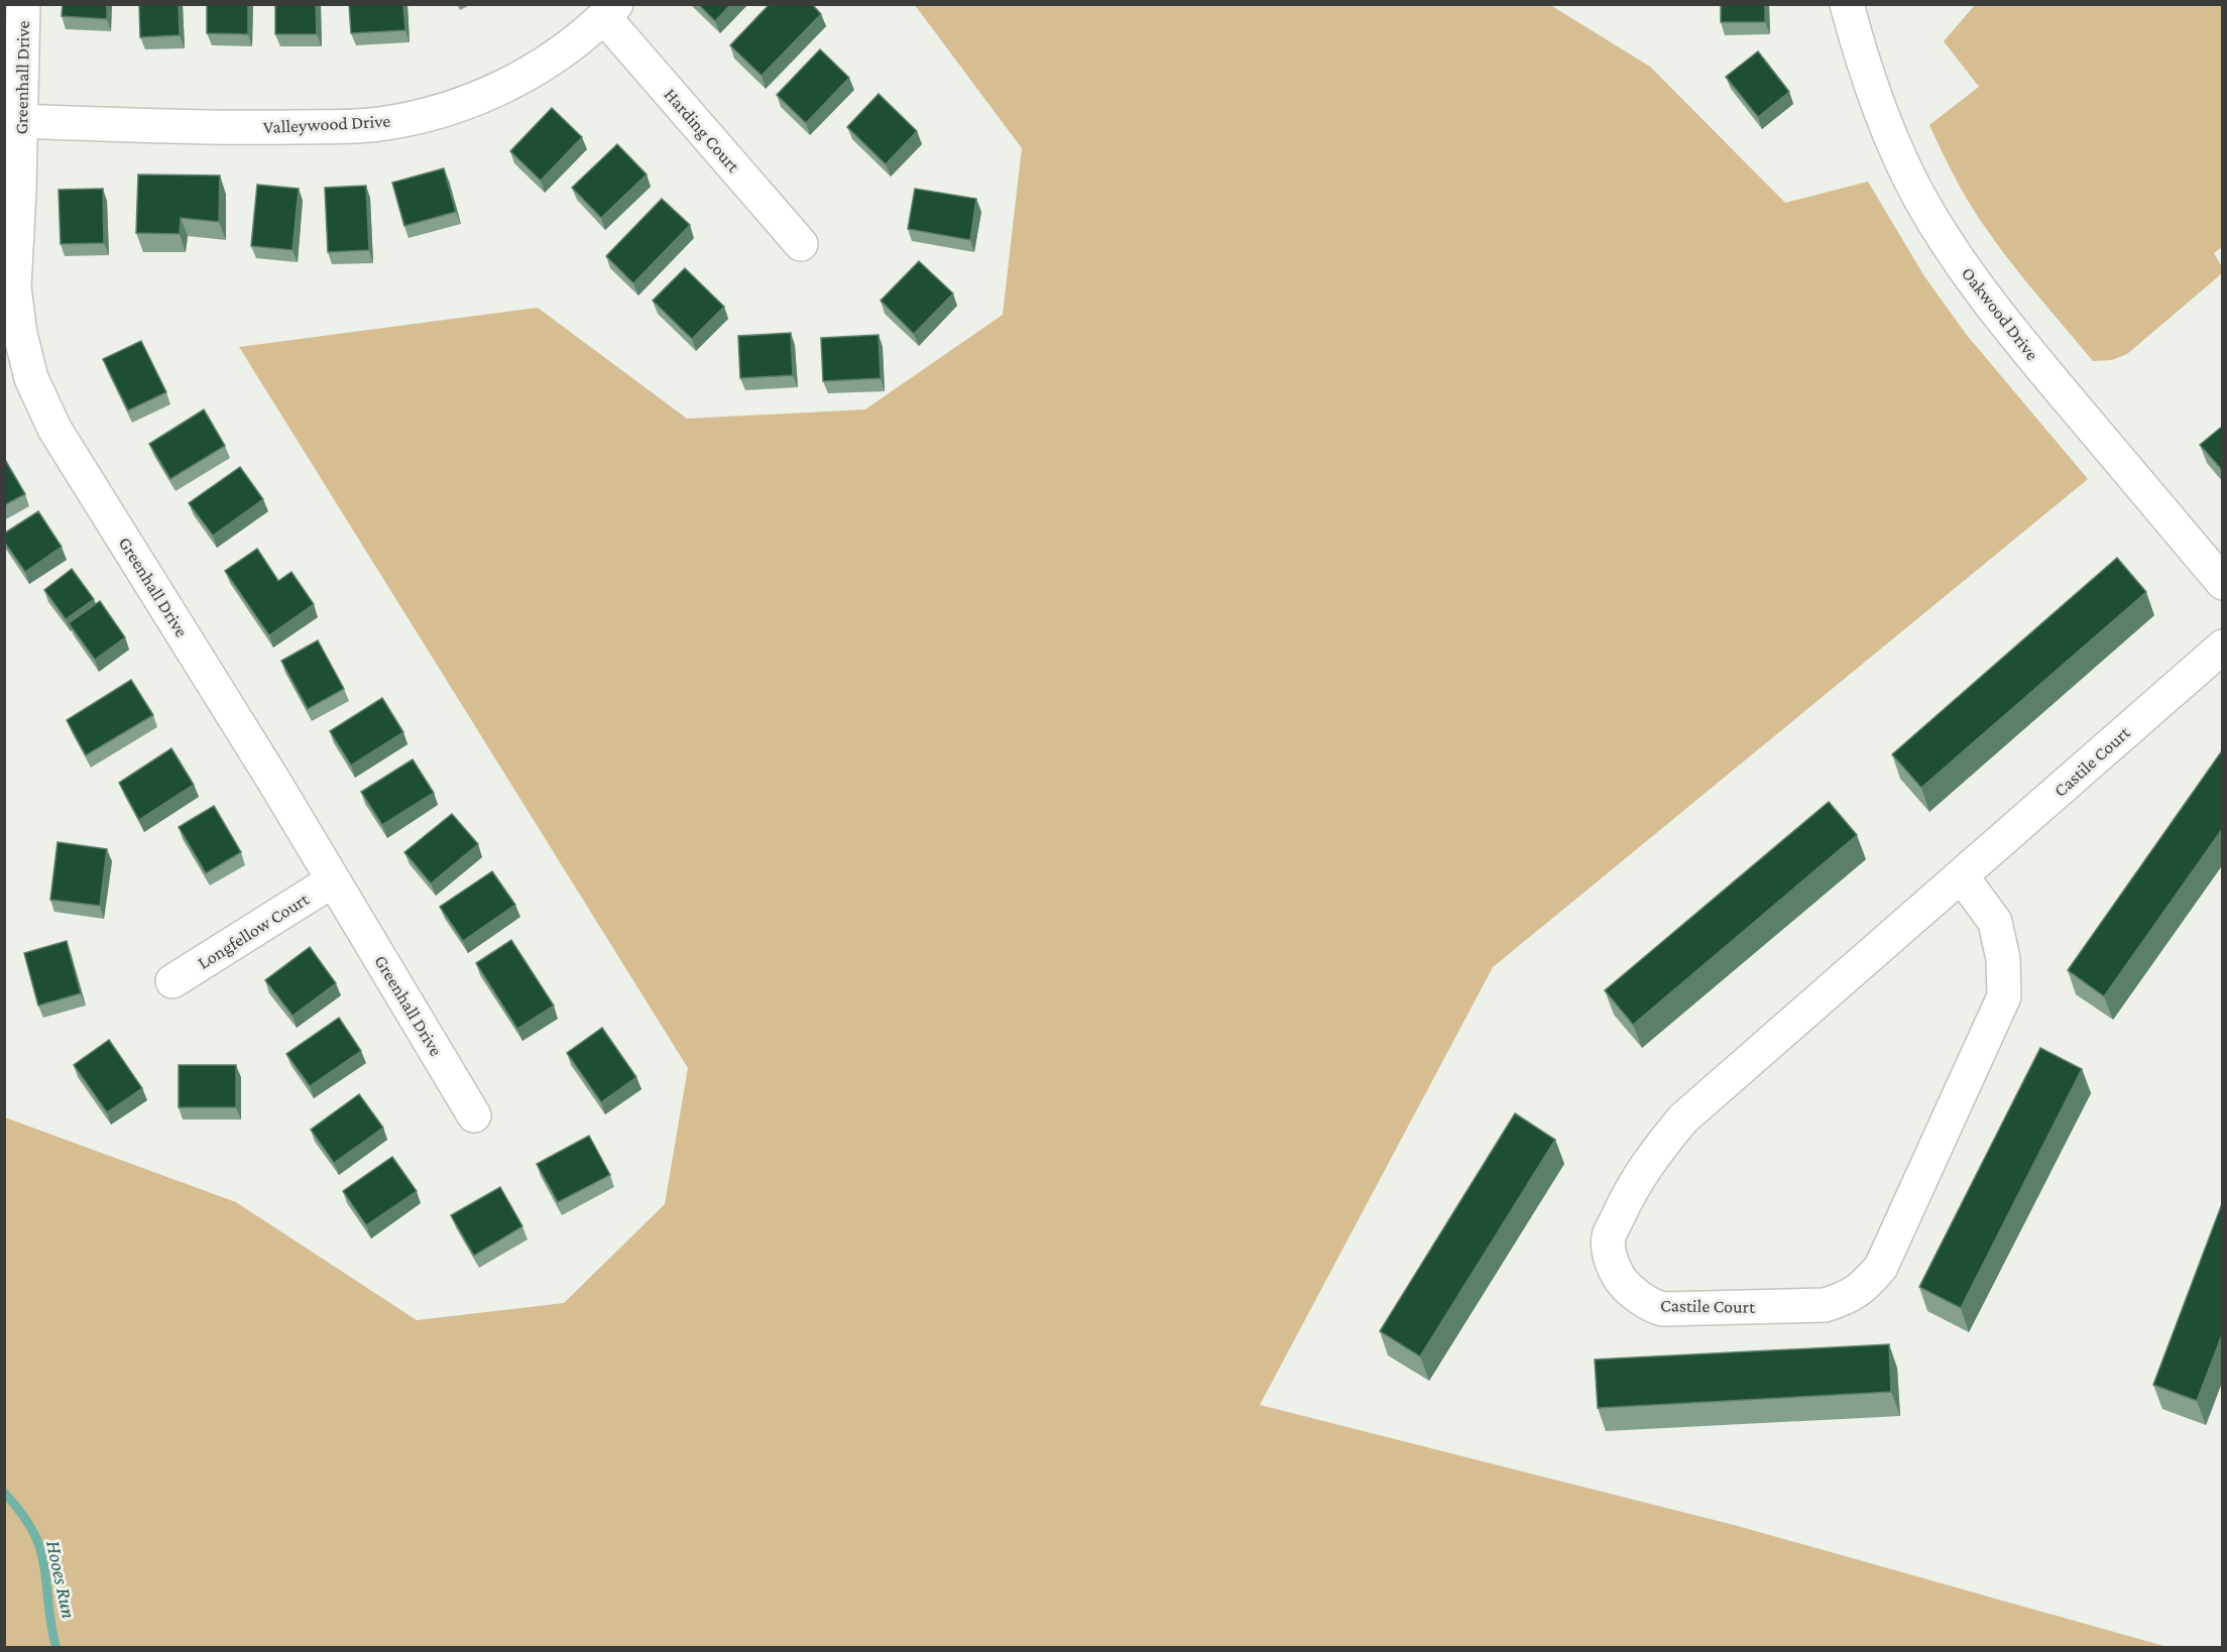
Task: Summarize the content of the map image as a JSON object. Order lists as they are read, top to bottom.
{
  "streets": {
    "street": [
      "Greenhall Drive",
      "Valleywood Drive",
      "Harding Court",
      "Oakwood Drive",
      "Castile Court",
      "Longfellow Court"
    ]
  },
  "crossings": [
    ["Greenhall Drive", "Valleywood Drive"],
    ["Greenhall Drive", "Longfellow Court"],
    ["Valleywood Drive", "Harding Court"]
  ],
  "water": ["Hooes Run"]
}
